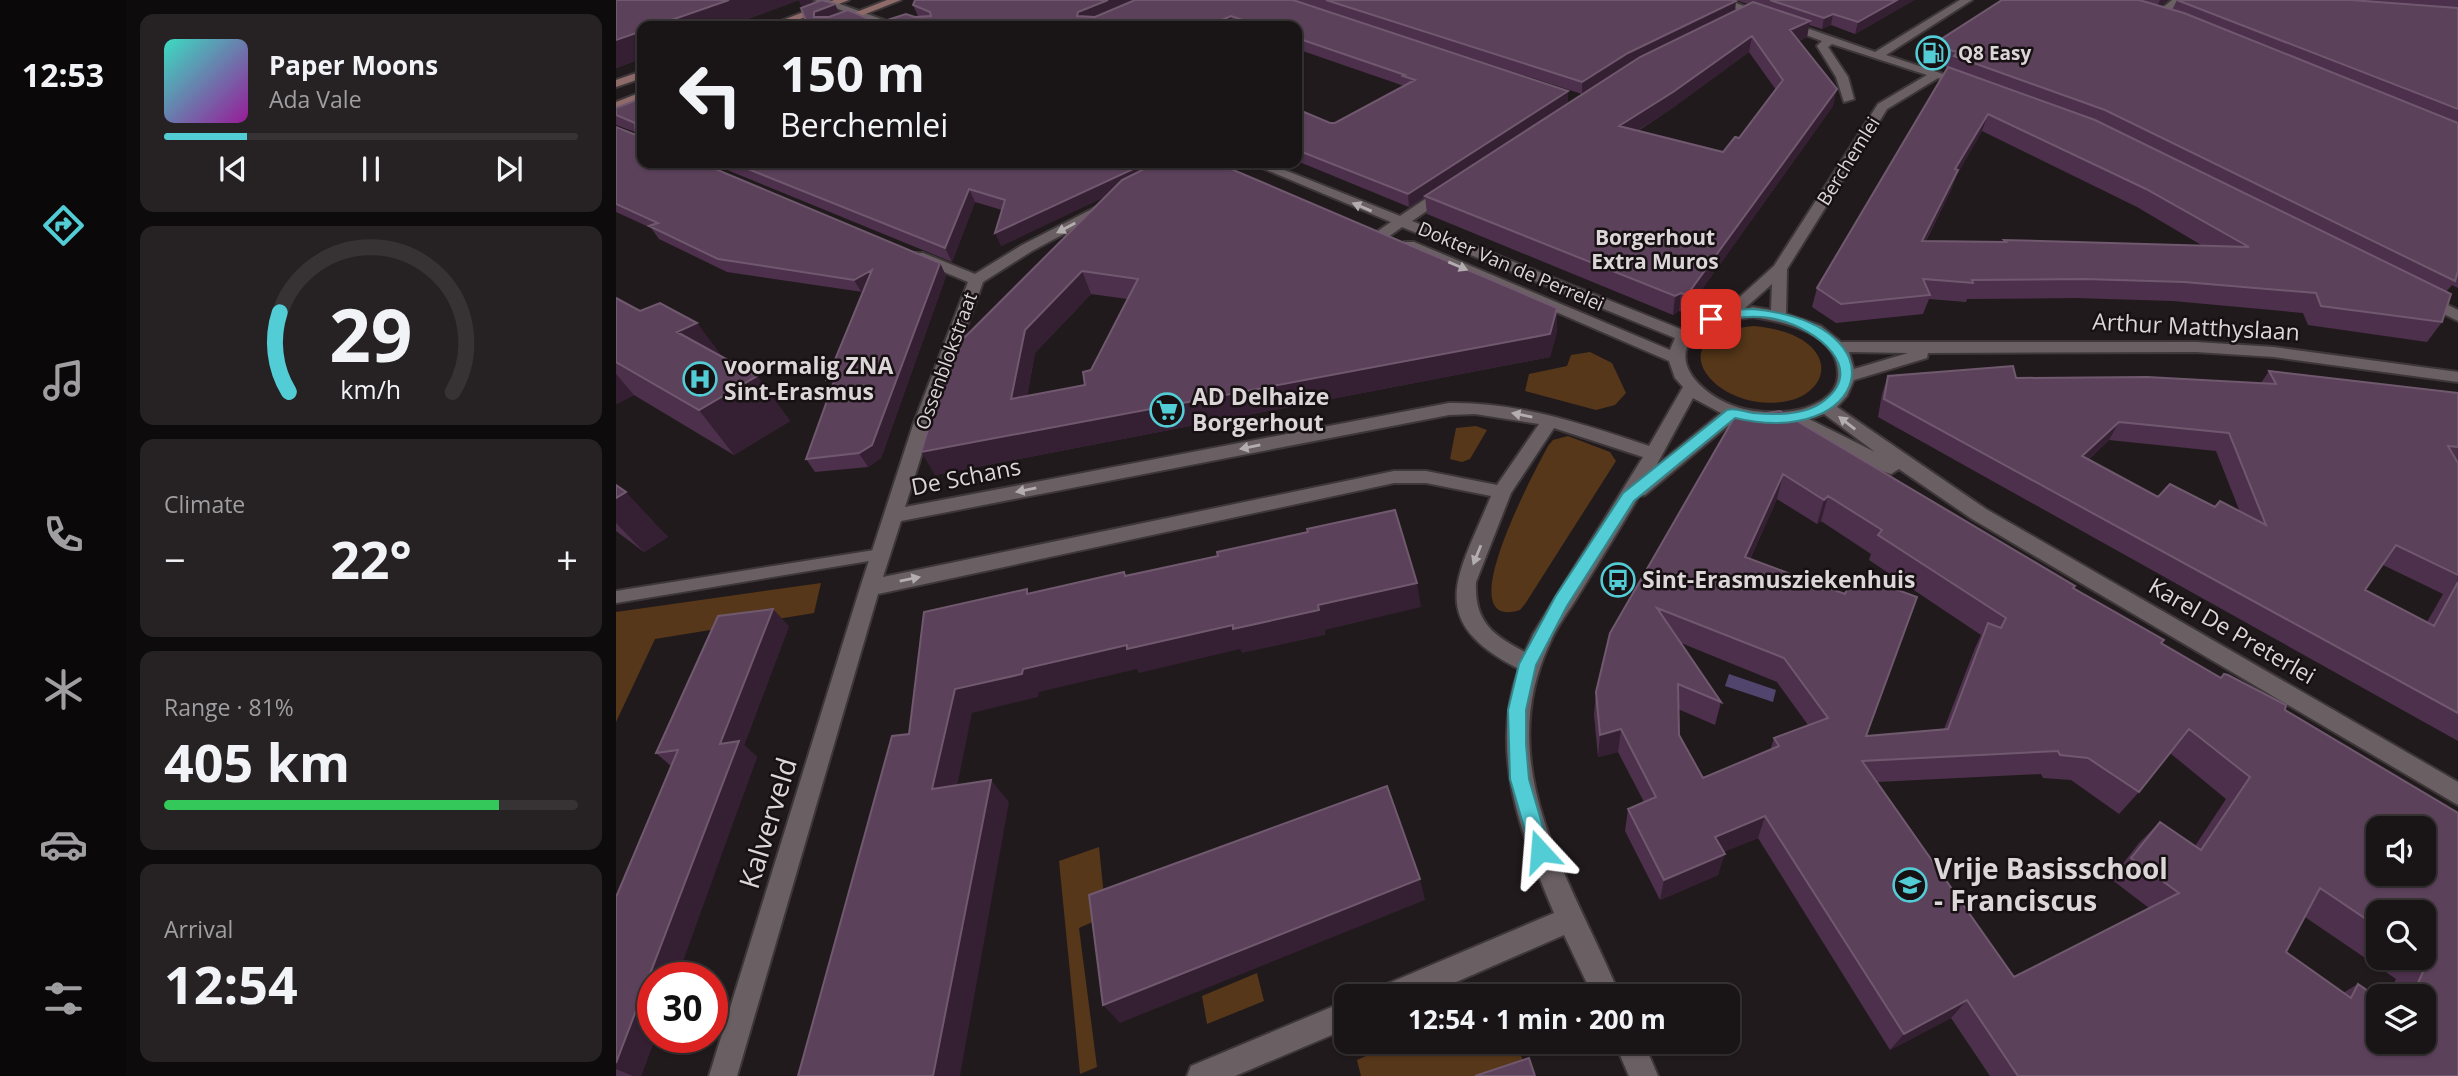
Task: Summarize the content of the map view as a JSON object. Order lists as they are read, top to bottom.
{
  "streets": {
    "street": [
      "Berchemlei",
      "Dokter Van de Perrelei",
      "Arthur Matthyslaan",
      "Ossenblokstraat",
      "De Schans",
      "Karel De Preterlei",
      "Kalverveld"
    ]
  },
  "crossings": [
    ["Berchemlei", "Dokter Van de Perrelei"],
    ["Berchemlei", "Arthur Matthyslaan"],
    ["Berchemlei", "Karel De Preterlei"],
    ["Dokter Van de Perrelei", "Arthur Matthyslaan"],
    ["Dokter Van de Perrelei", "Karel De Preterlei"],
    ["Arthur Matthyslaan", "Karel De Preterlei"],
    ["Ossenblokstraat", "De Schans"],
    ["De Schans", "Kalverveld"]
  ],
  "one_way": ["Ossenblokstraat"],
  "districts": ["Borgerhout Extra Muros"],
  "places": {
    "fuel station": ["Q8 Easy"],
    "hospital": ["voormalig ZNA Sint-Erasmus"],
    "supermarket": ["AD Delhaize Borgerhout"],
    "bus stop": ["Sint-Erasmusziekenhuis"],
    "school or university": ["Vrije Basisschool - Franciscus"]
  },
  "page": {
    "tabs": "12:53",
    "turn": ["150 m", "Berchemlei"],
    "song": ["Paper Moons", "Ada Vale"],
    "tile": [
      "Climate",
      ["Range · 81%", "405 km"],
      ["Arrival", "12:54"]
    ],
    "heat": ["−", "22°", "+"],
    "limit": "30",
    "trip": "12:54 · 1 min · 200 m",
    "gauge": ["29", "km/h"]
  }
}
